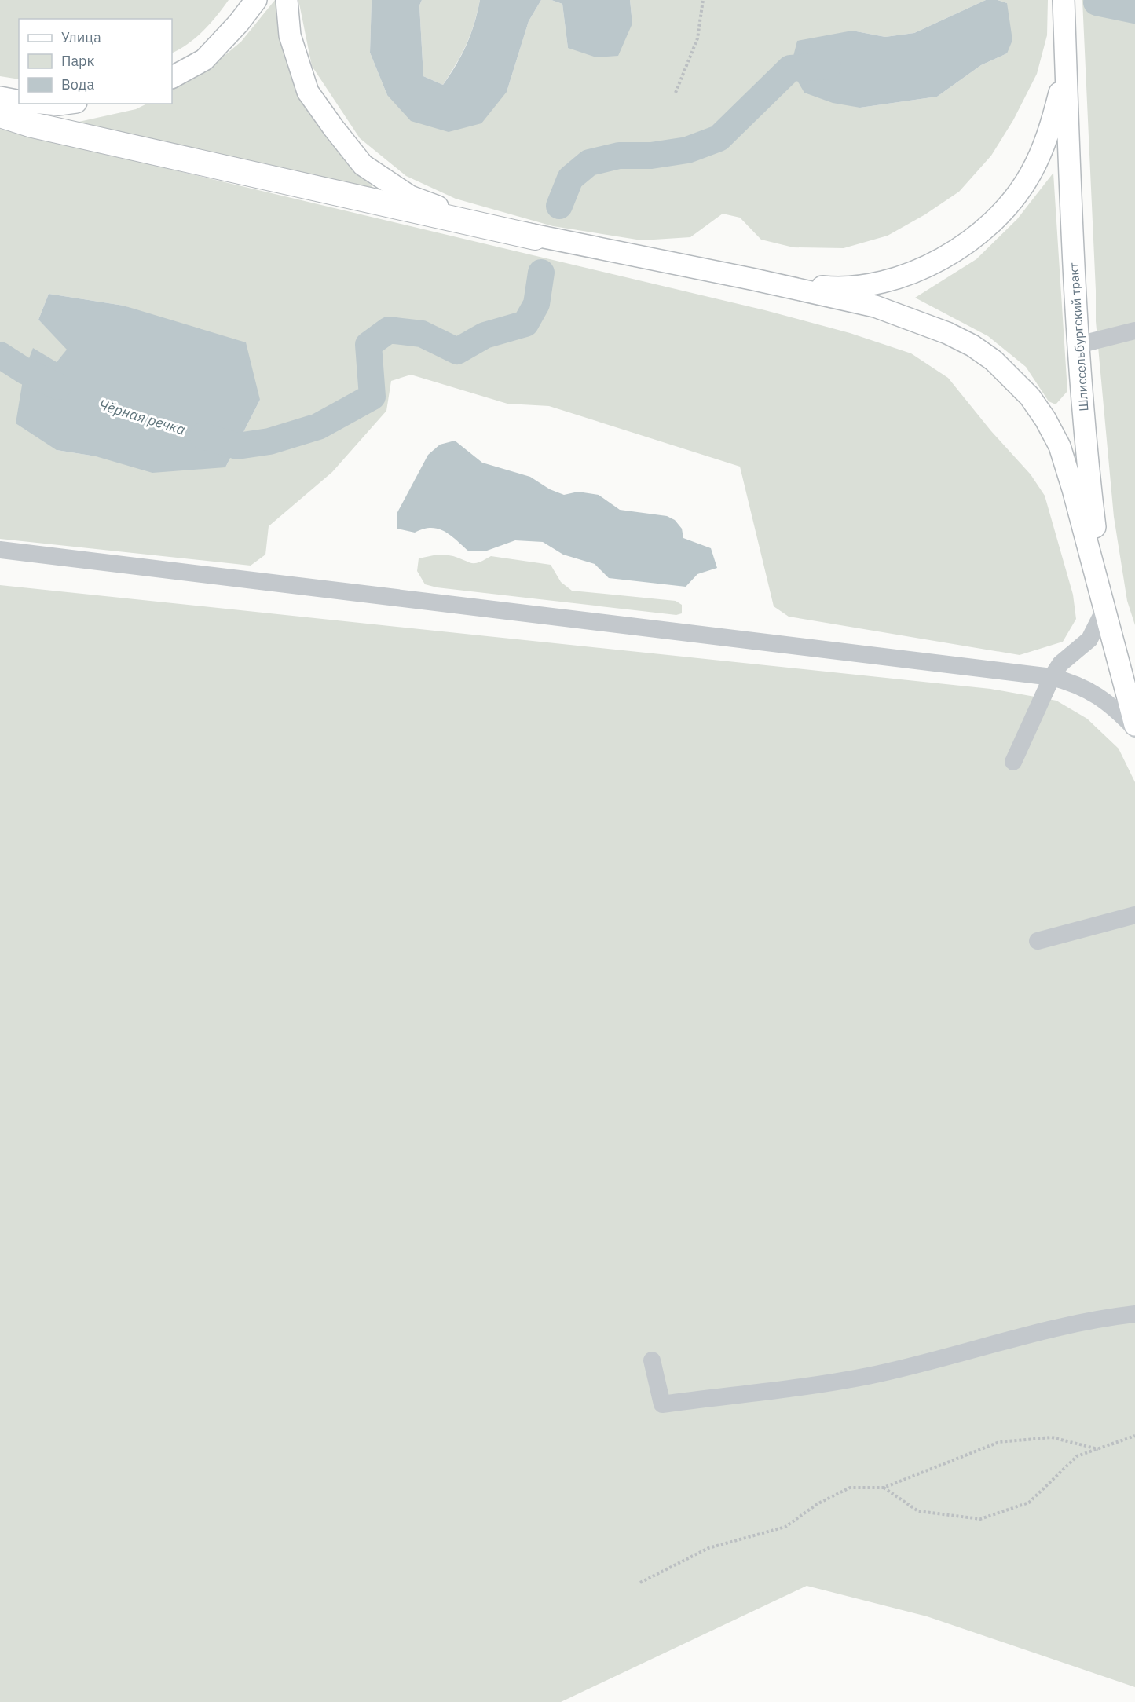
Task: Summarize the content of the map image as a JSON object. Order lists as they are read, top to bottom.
{
  "streets": {
    "main road": ["Шлиссельбургский тракт"]
  },
  "water": ["Чёрная речка"],
  "legend": ["Улица", "Парк", "Вода"]
}
